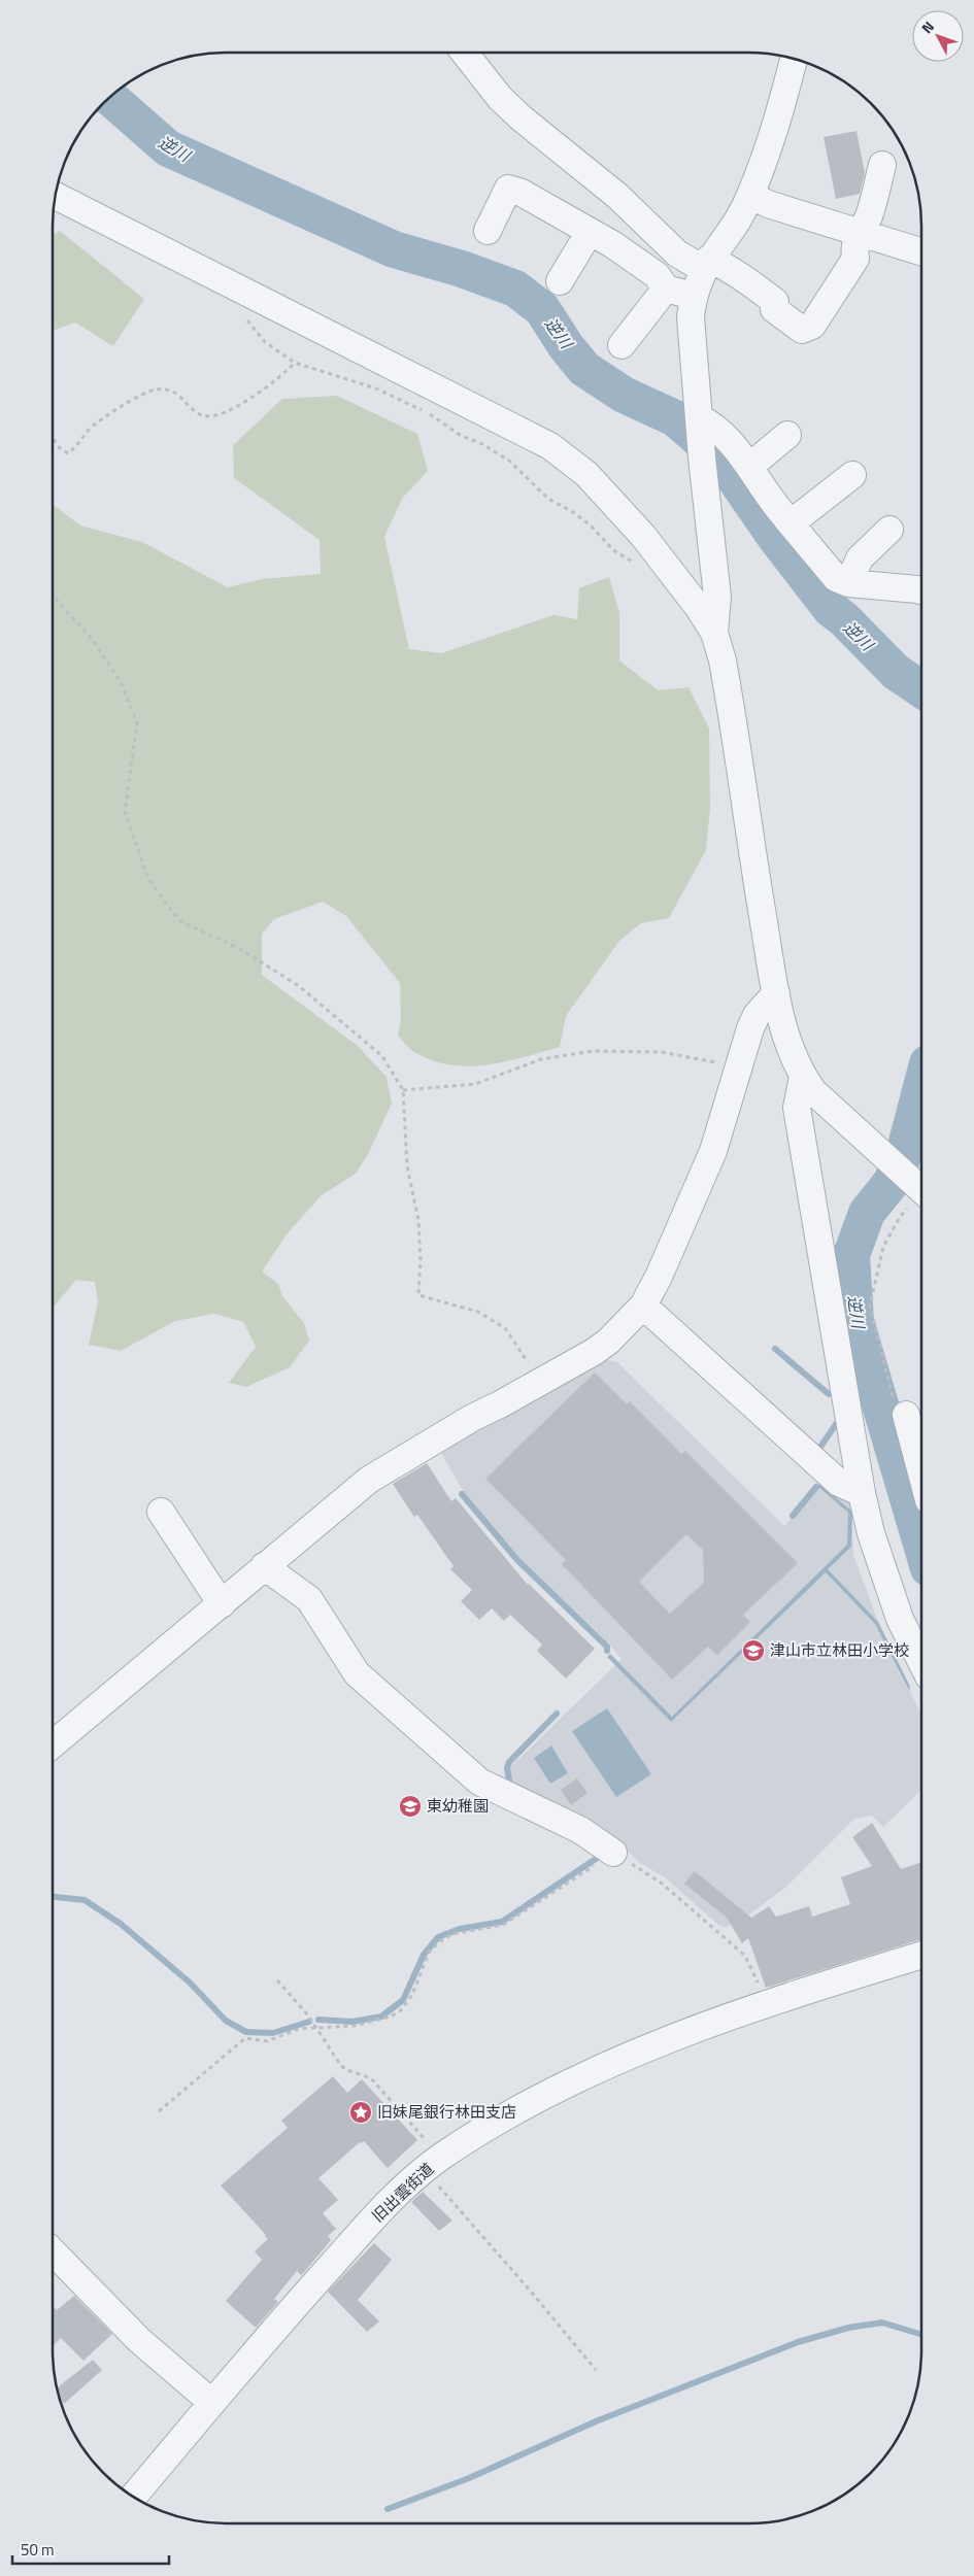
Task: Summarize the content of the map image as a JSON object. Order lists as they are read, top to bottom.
{
  "streets": {
    "street": ["旧出雲街道"]
  },
  "water": ["逆川"],
  "places": {
    "school or university": ["津山市立林田小学校", "東幼稚園"],
    "place": ["旧妹尾銀行林田支店"]
  },
  "scale_bar": "50 m",
  "north": "top left"
}
